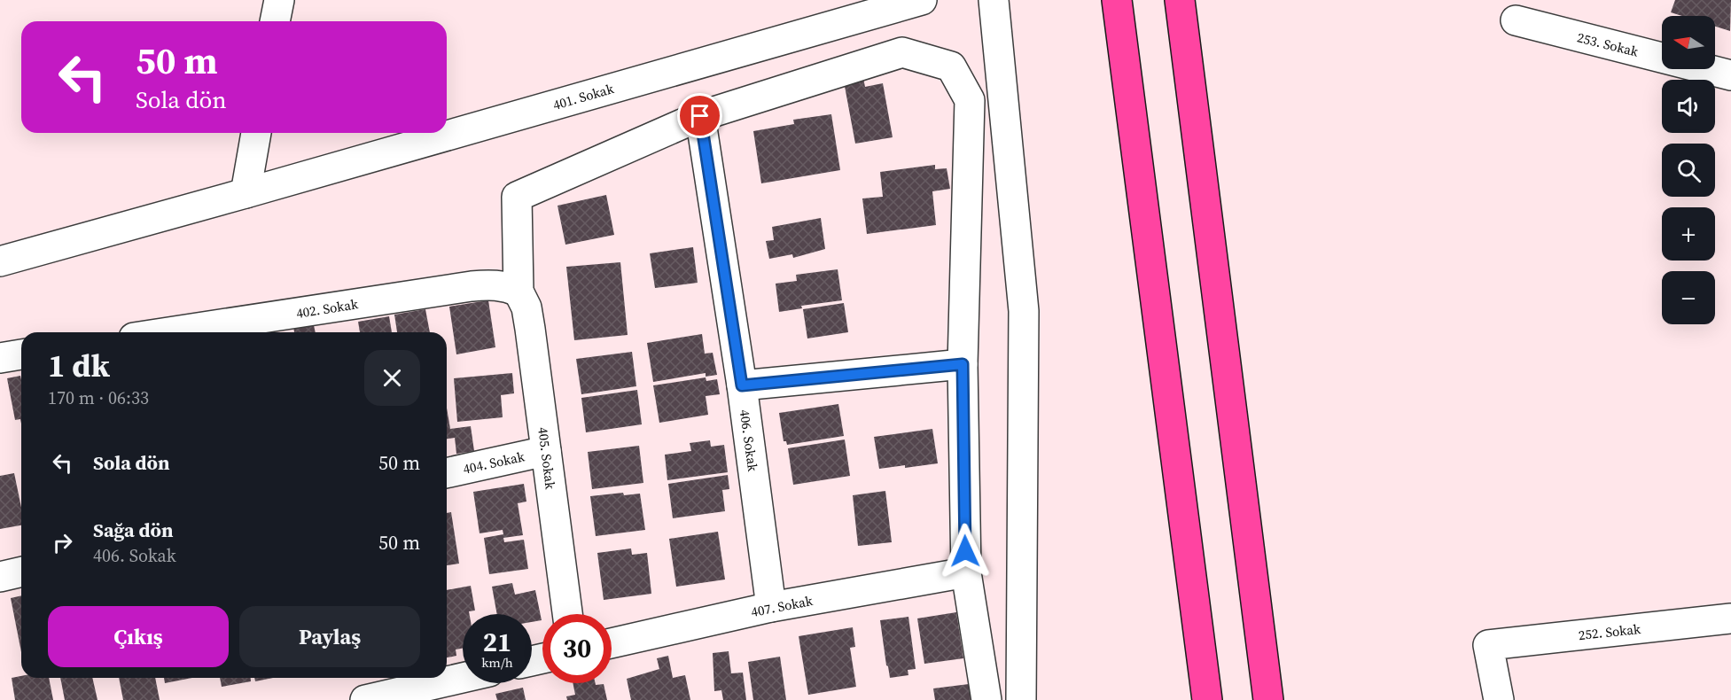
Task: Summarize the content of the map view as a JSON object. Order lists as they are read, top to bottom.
{
  "streets": {
    "street": [
      "253. Sokak",
      "401. Sokak",
      "402. Sokak",
      "406. Sokak",
      "405. Sokak",
      "404. Sokak",
      "407. Sokak",
      "252. Sokak"
    ]
  },
  "crossings": [
    ["402. Sokak", "405. Sokak"],
    ["406. Sokak", "405. Sokak"],
    ["406. Sokak", "407. Sokak"],
    ["405. Sokak", "404. Sokak"]
  ],
  "north": "left",
  "page": {
    "map_buttons": ["+", "−"],
    "turn": ["50 m", "Sola dön"],
    "heading": ["1 dk", "170 m · 06:33"],
    "list": [
      {
        "name": "Sola dön",
        "value": "50 m"
      },
      {
        "name": "Sağa dön",
        "note": "406. Sokak",
        "value": "50 m"
      }
    ],
    "buttons": ["Çıkış", "Paylaş"],
    "speed": "21 km/h",
    "limit": "30"
  }
}
